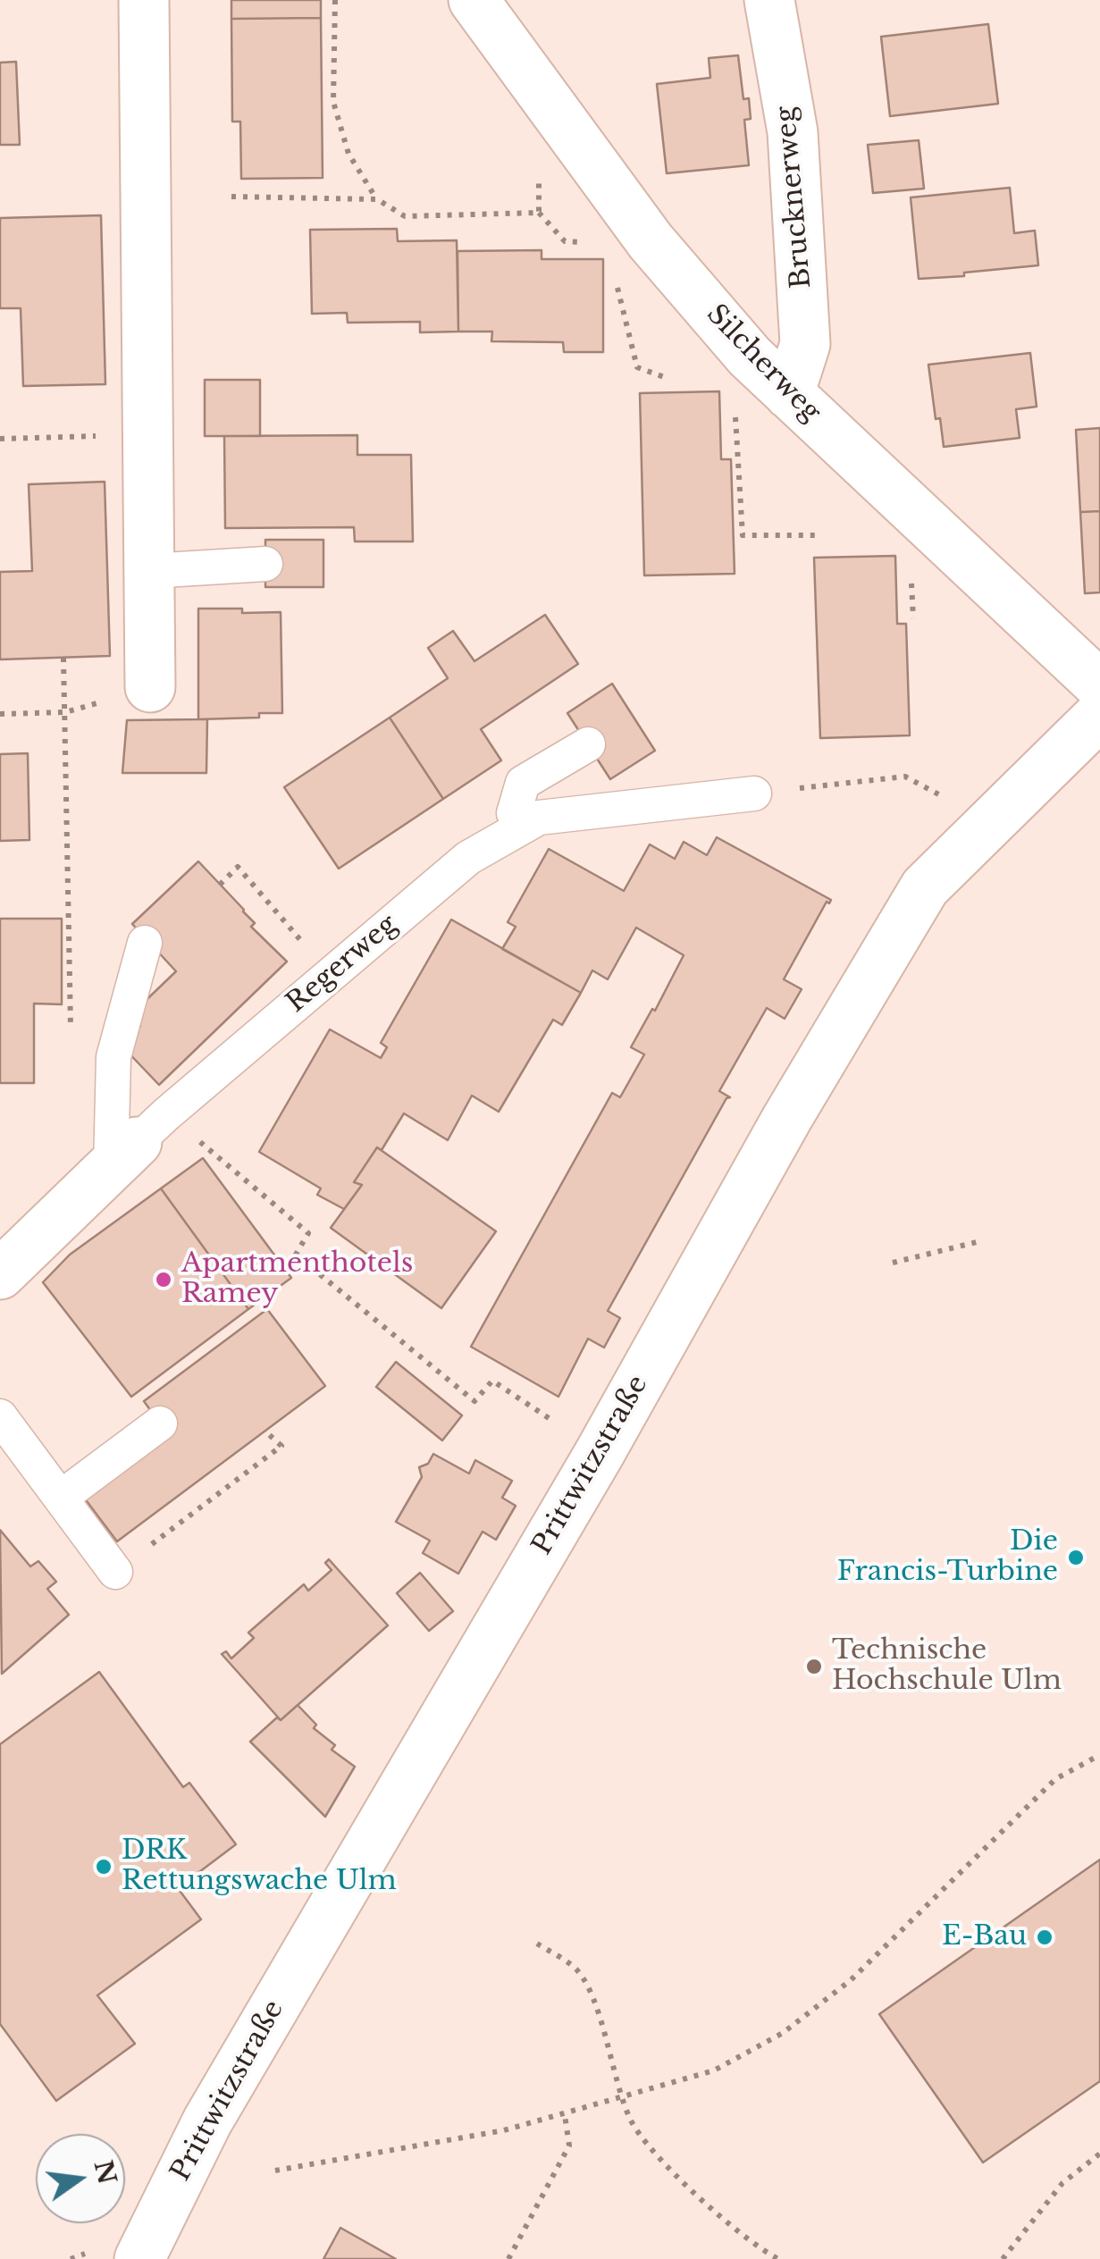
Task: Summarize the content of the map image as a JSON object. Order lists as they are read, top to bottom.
{
  "streets": {
    "street": [
      "Brucknerweg",
      "Silcherweg",
      "Regerweg",
      "Prittwitzstraße"
    ]
  },
  "crossings": [
    ["Brucknerweg", "Silcherweg"]
  ],
  "places": [
    "Apartmenthotels Ramey",
    "Die Francis-Turbine",
    "Technische Hochschule Ulm",
    "DRK Rettungswache Ulm",
    "E-Bau"
  ],
  "north": "right"
}
